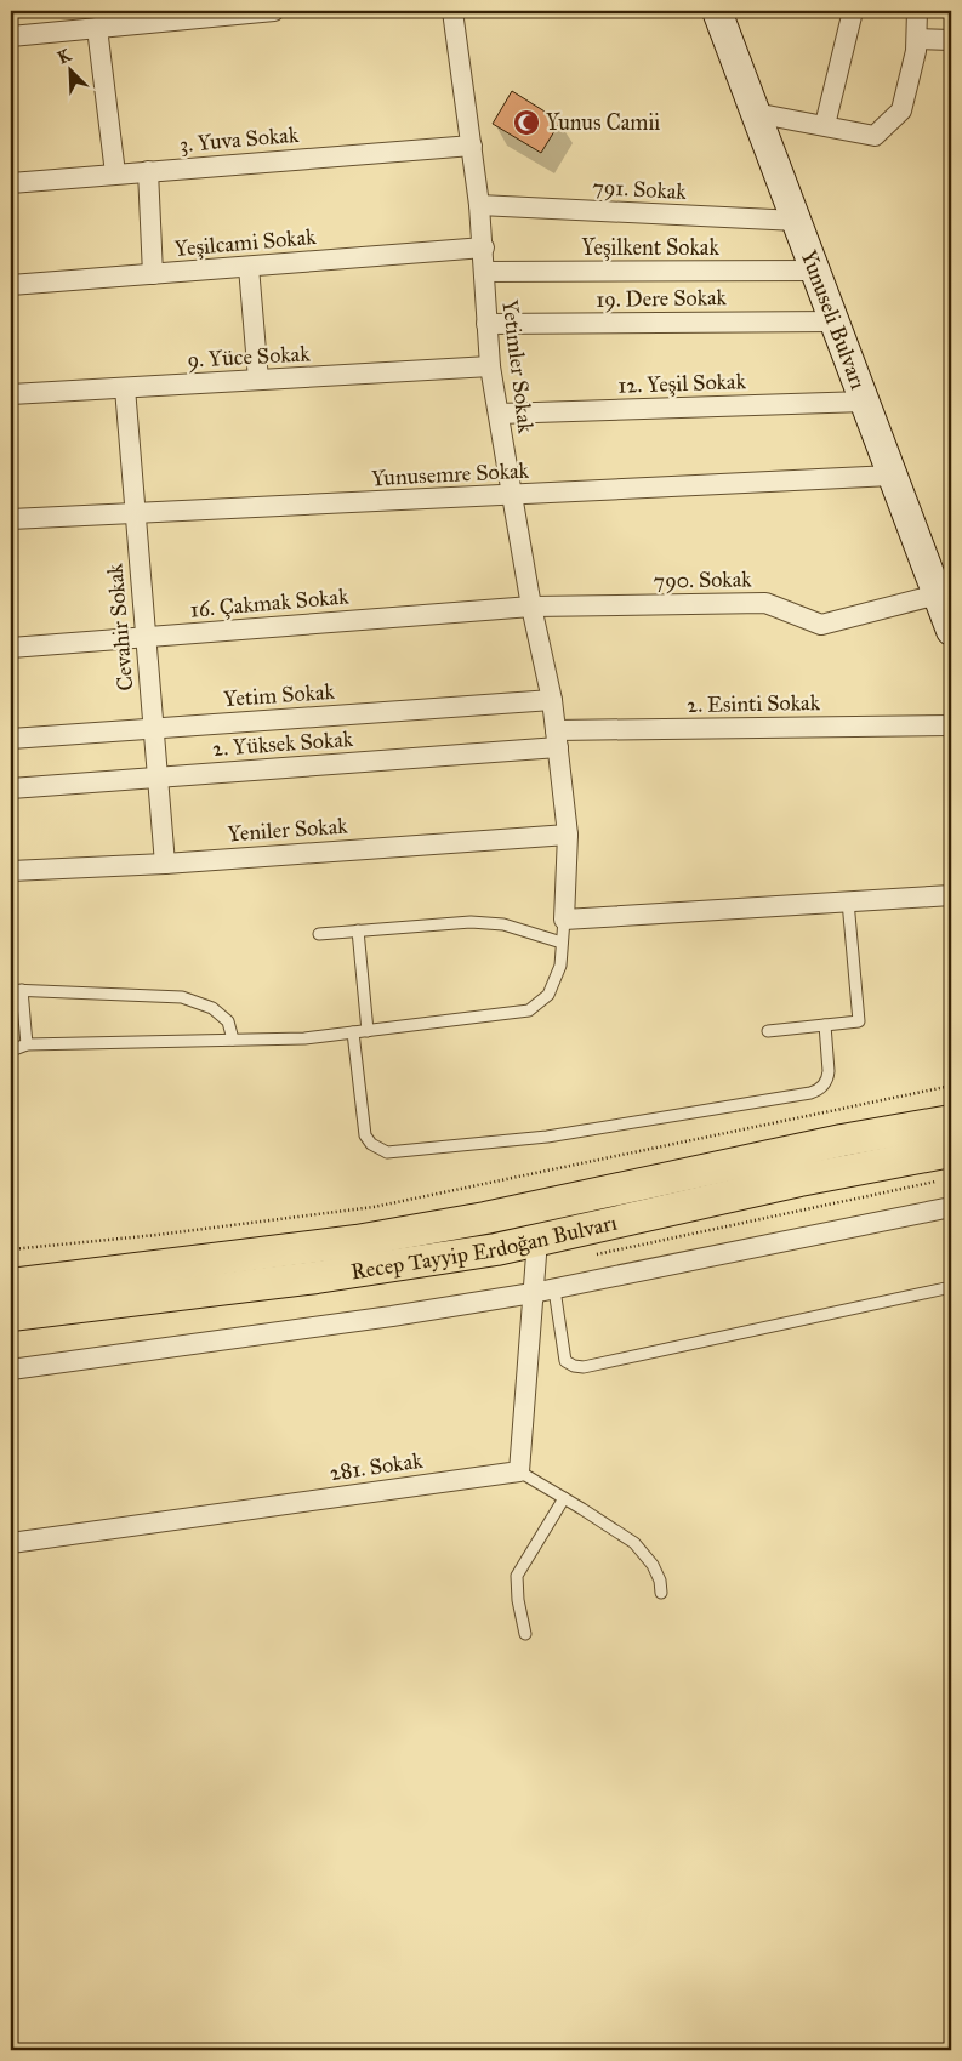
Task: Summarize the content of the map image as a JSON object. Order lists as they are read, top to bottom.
{
  "streets": {
    "main road": ["Yunuseli Bulvarı", "Recep Tayyip Erdoğan Bulvarı"],
    "street": [
      "3. Yuva Sokak",
      "791. Sokak",
      "Yeşilcami Sokak",
      "Yeşilkent Sokak",
      "19. Dere Sokak",
      "9. Yüce Sokak",
      "Yetimler Sokak",
      "12. Yeşil Sokak",
      "Yunusemre Sokak",
      "790. Sokak",
      "16. Çakmak Sokak",
      "Cevahir Sokak",
      "Yetim Sokak",
      "2. Esinti Sokak",
      "2. Yüksek Sokak",
      "Yeniler Sokak",
      "281. Sokak"
    ]
  },
  "crossings": [
    ["3. Yuva Sokak", "Yetimler Sokak"],
    ["791. Sokak", "Yunuseli Bulvarı"],
    ["791. Sokak", "Yetimler Sokak"],
    ["Yeşilcami Sokak", "Yetimler Sokak"],
    ["Yeşilkent Sokak", "Yunuseli Bulvarı"],
    ["Yeşilkent Sokak", "Yetimler Sokak"],
    ["19. Dere Sokak", "Yunuseli Bulvarı"],
    ["19. Dere Sokak", "Yetimler Sokak"],
    ["Yunuseli Bulvarı", "12. Yeşil Sokak"],
    ["Yunuseli Bulvarı", "Yunusemre Sokak"],
    ["Yunuseli Bulvarı", "790. Sokak"],
    ["9. Yüce Sokak", "Yetimler Sokak"],
    ["9. Yüce Sokak", "Cevahir Sokak"],
    ["Yetimler Sokak", "12. Yeşil Sokak"],
    ["Yetimler Sokak", "Yunusemre Sokak"],
    ["Yetimler Sokak", "790. Sokak"],
    ["Yetimler Sokak", "16. Çakmak Sokak"],
    ["Yetimler Sokak", "Yetim Sokak"],
    ["Yetimler Sokak", "2. Esinti Sokak"],
    ["Yetimler Sokak", "2. Yüksek Sokak"],
    ["Yetimler Sokak", "Yeniler Sokak"],
    ["Yunusemre Sokak", "Cevahir Sokak"],
    ["790. Sokak", "16. Çakmak Sokak"],
    ["16. Çakmak Sokak", "Cevahir Sokak"],
    ["Cevahir Sokak", "Yetim Sokak"],
    ["Cevahir Sokak", "2. Yüksek Sokak"],
    ["Cevahir Sokak", "Yeniler Sokak"],
    ["2. Esinti Sokak", "2. Yüksek Sokak"]
  ],
  "places": {
    "mosque": ["Yunus Camii"]
  },
  "north": "top left"
}
